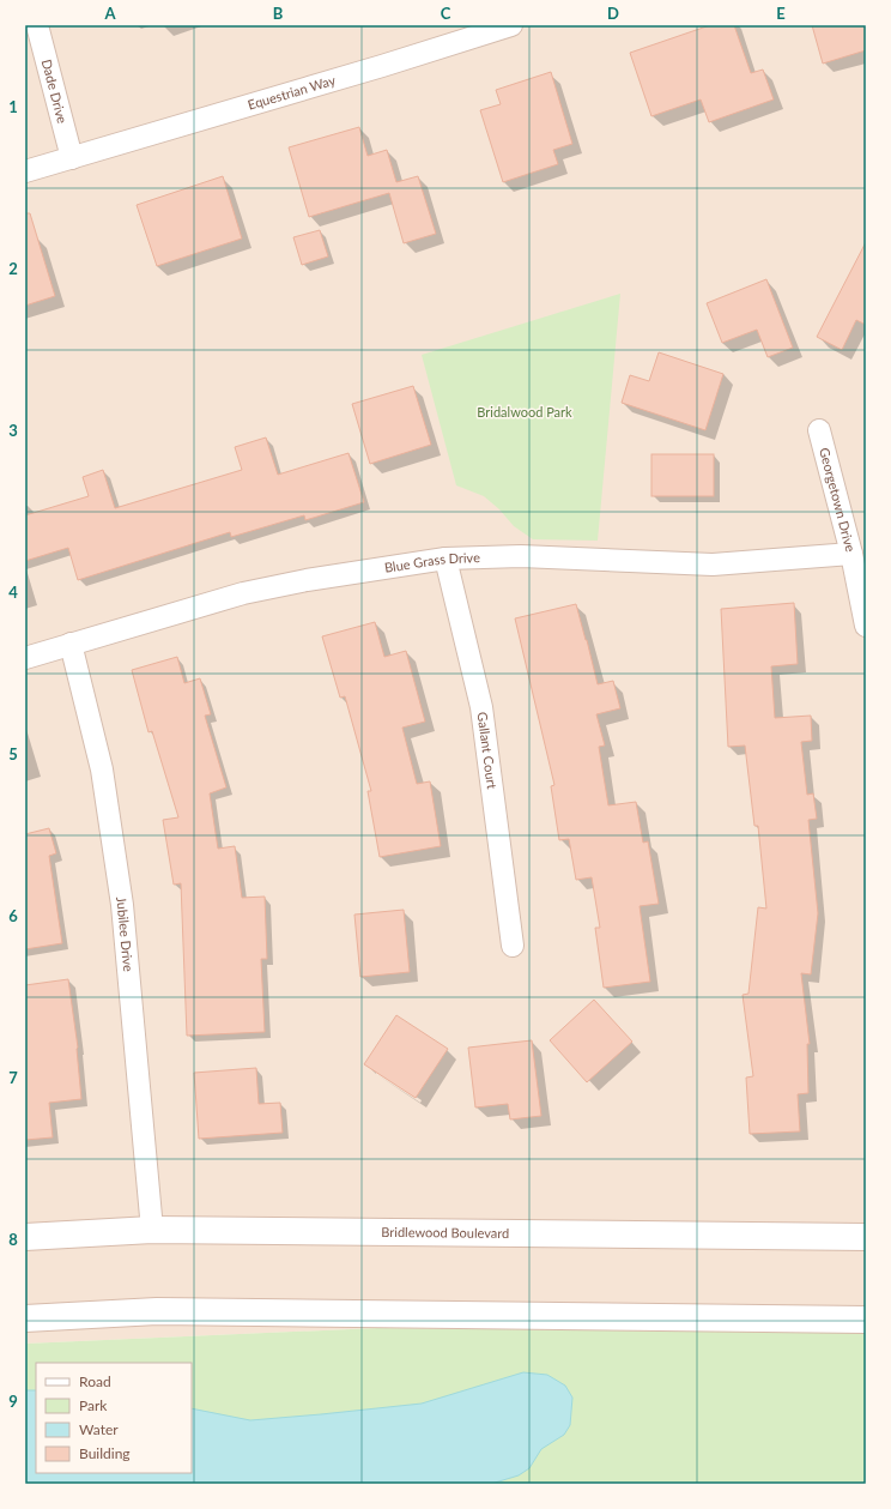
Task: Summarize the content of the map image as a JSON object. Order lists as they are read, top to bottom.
{
  "streets": {
    "main road": ["Bridlewood Boulevard"],
    "street": [
      "Dade Drive",
      "Equestrian Way",
      "Georgetown Drive",
      "Blue Grass Drive",
      "Gallant Court",
      "Jubilee Drive"
    ]
  },
  "crossings": [
    ["Dade Drive", "Equestrian Way"],
    ["Georgetown Drive", "Blue Grass Drive"],
    ["Blue Grass Drive", "Gallant Court"],
    ["Blue Grass Drive", "Jubilee Drive"],
    ["Jubilee Drive", "Bridlewood Boulevard"]
  ],
  "parks": ["Bridalwood Park"],
  "legend": [
    "Road",
    "Park",
    "Water",
    "Building"
  ],
  "grid": {
    "columns": [
      "A",
      "B",
      "C",
      "D",
      "E"
    ],
    "rows": [
      "1",
      "2",
      "3",
      "4",
      "5",
      "6",
      "7",
      "8",
      "9"
    ]
  }
}
